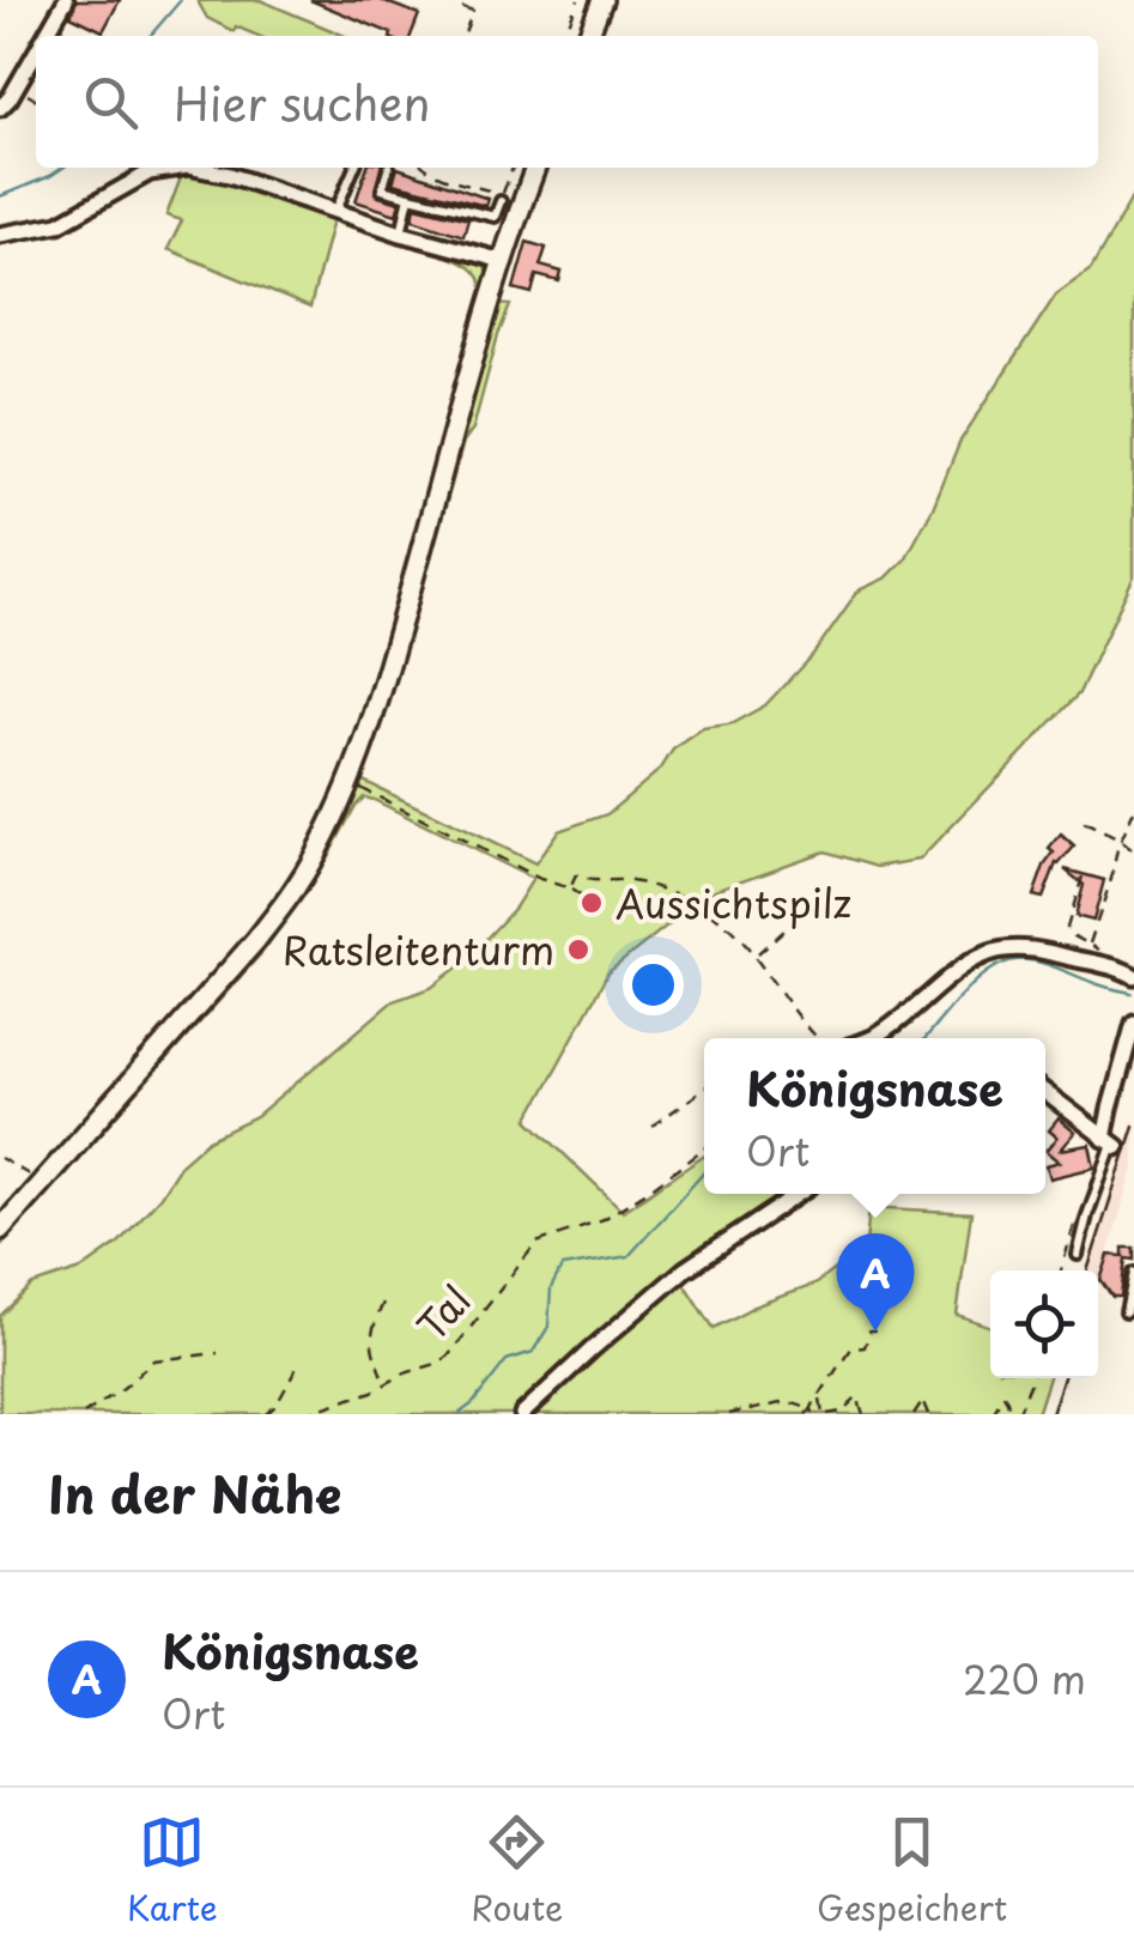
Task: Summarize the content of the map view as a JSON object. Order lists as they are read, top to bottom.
{
  "streets": {
    "path": ["Tal"]
  },
  "places": ["Aussichtspilz", "Ratsleitenturm"],
  "page": {
    "search": "Hier suchen",
    "popup": ["Königsnase", "Ort"],
    "pins": "A",
    "heading": "In der Nähe",
    "list": [
      {
        "mark": "A",
        "name": "Königsnase",
        "note": "Ort",
        "value": "220 m"
      }
    ],
    "nav": ["Karte", "Route", "Gespeichert"]
  }
}
